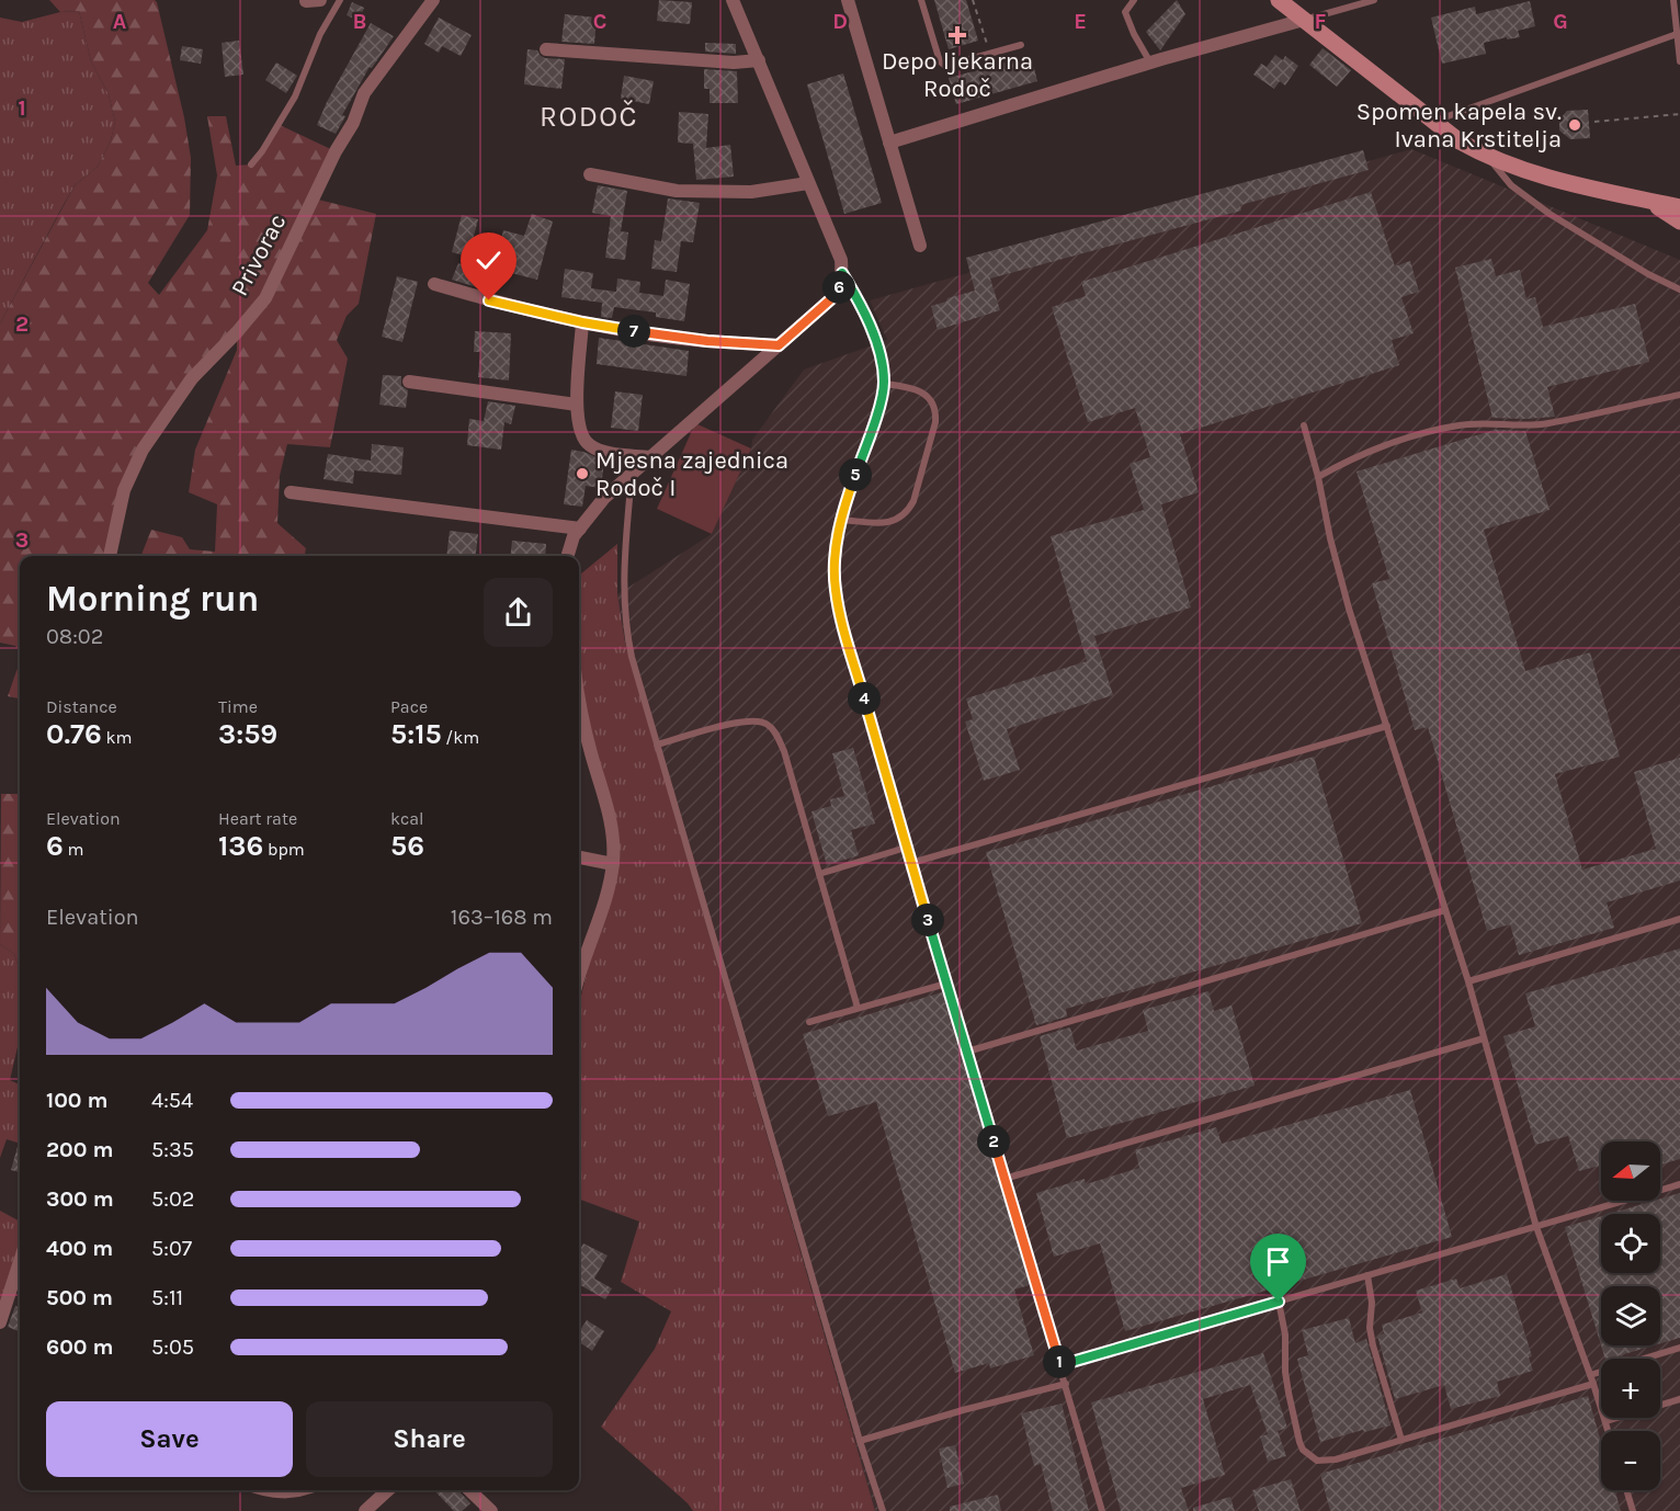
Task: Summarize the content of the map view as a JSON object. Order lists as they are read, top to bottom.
{
  "streets": {
    "street": ["Privorac"]
  },
  "districts": ["RODOČ"],
  "places": {
    "health": ["Depo ljekarna Rodoč"],
    "other": ["Spomen kapela sv. Ivana Krstitelja", "Mjesna zajednica Rodoč I"]
  },
  "north": "left",
  "page": {
    "pins": [
      "6",
      "7",
      "5",
      "4",
      "3",
      "2",
      "1"
    ],
    "heading": ["Morning run", "08:02"],
    "stats": [
      ["Distance", "0.76 km"],
      ["Time", "3:59"],
      ["Pace", "5:15 /km"],
      ["Elevation", "6 m"],
      ["Heart rate", "136 bpm"],
      ["kcal", "56"]
    ],
    "chart": ["Elevation", "163–168 m"],
    "list": [
      {
        "name": "100 m",
        "note": "4:54"
      },
      {
        "name": "200 m",
        "note": "5:35"
      },
      {
        "name": "300 m",
        "note": "5:02"
      },
      {
        "name": "400 m",
        "note": "5:07"
      },
      {
        "name": "500 m",
        "note": "5:11"
      },
      {
        "name": "600 m",
        "note": "5:05"
      }
    ],
    "map_buttons": ["+", "−"],
    "buttons": ["Save", "Share"]
  },
  "grid": {
    "columns": [
      "A",
      "B",
      "C",
      "D",
      "E",
      "F",
      "G"
    ],
    "rows": ["1", "2", "3"]
  }
}
